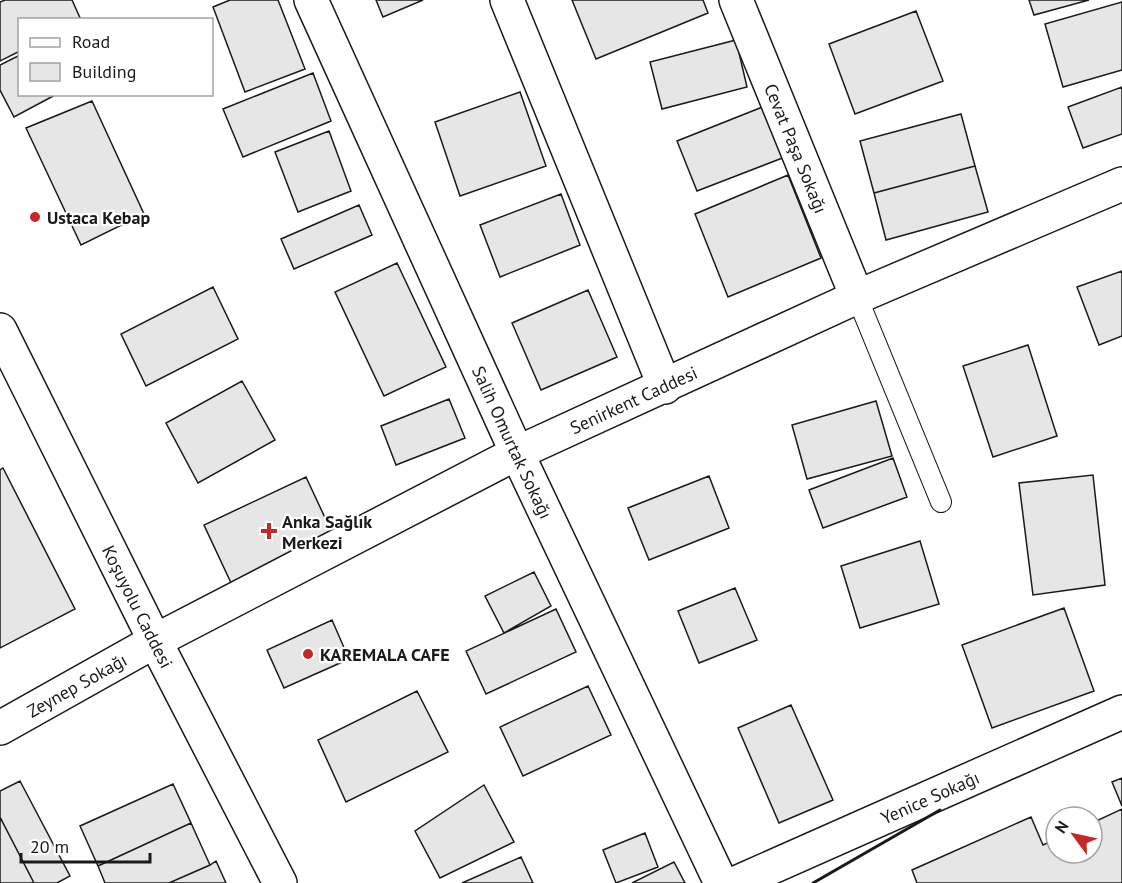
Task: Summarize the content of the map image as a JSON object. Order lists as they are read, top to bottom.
{
  "streets": {
    "street": [
      "Cevat Paşa Sokağı",
      "Senirkent Caddesi",
      "Salih Omurtak Sokağı",
      "Koşuyolu Caddesi",
      "Zeynep Sokağı",
      "Yenice Sokağı"
    ]
  },
  "crossings": [
    ["Cevat Paşa Sokağı", "Senirkent Caddesi"],
    ["Senirkent Caddesi", "Salih Omurtak Sokağı"],
    ["Senirkent Caddesi", "Koşuyolu Caddesi"],
    ["Senirkent Caddesi", "Zeynep Sokağı"],
    ["Koşuyolu Caddesi", "Zeynep Sokağı"]
  ],
  "places": {
    "other": ["Ustaca Kebap", "KAREMALA CAFE"],
    "health": ["Anka Sağlık Merkezi"]
  },
  "legend": ["Road", "Building"],
  "scale_bar": "20 m",
  "north": "top left"
}
